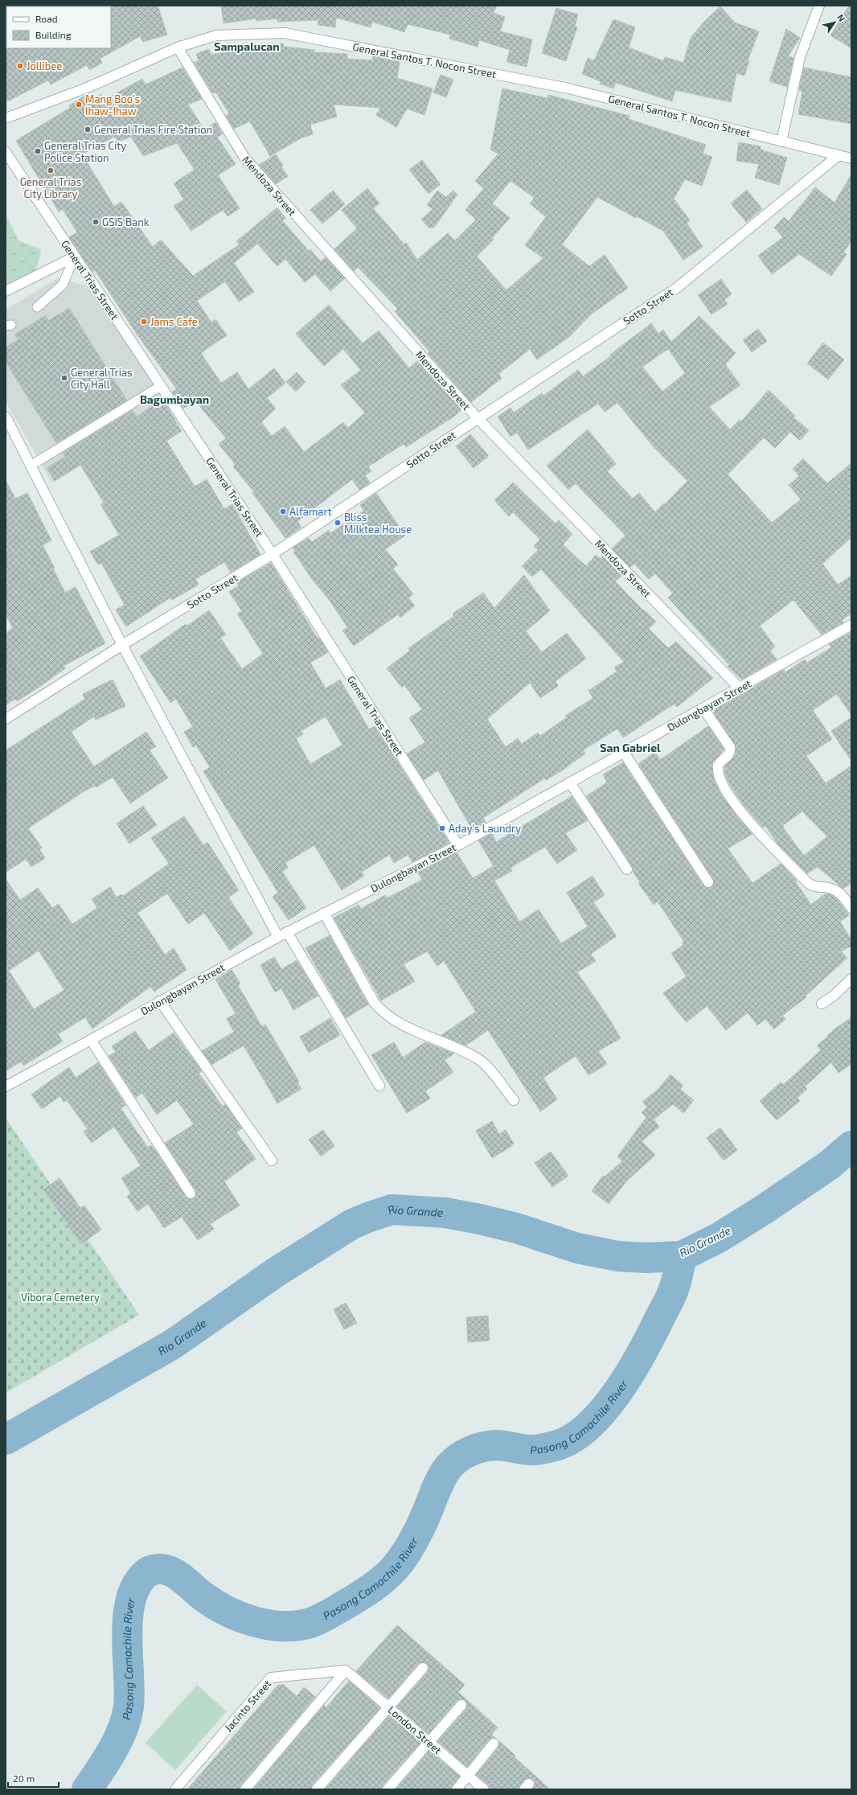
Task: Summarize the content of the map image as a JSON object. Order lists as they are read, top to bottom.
{
  "streets": {
    "street": [
      "General Santos T. Nocon Street",
      "Mendoza Street",
      "General Trias Street",
      "Sotto Street",
      "Dulongbayan Street",
      "Jacinto Street",
      "London Street"
    ]
  },
  "crossings": [
    ["General Santos T. Nocon Street", "Mendoza Street"],
    ["General Santos T. Nocon Street", "Sotto Street"],
    ["Mendoza Street", "Sotto Street"],
    ["Mendoza Street", "Dulongbayan Street"],
    ["General Trias Street", "Sotto Street"],
    ["General Trias Street", "Dulongbayan Street"],
    ["Jacinto Street", "London Street"]
  ],
  "districts": ["Sampalucan", "Bagumbayan", "San Gabriel"],
  "water": ["Rio Grande", "Pasong Camachile River"],
  "parks": ["Vibora Cemetery"],
  "places": [
    "Jollibee",
    "Mang Boo's Ihaw-Ihaw",
    "General Trias Fire Station",
    "General Trias City Police Station",
    "General Trias City Library",
    "GSIS Bank",
    "Jams Cafe",
    "General Trias City Hall",
    "Alfamart",
    "Bliss Milktea House",
    "Aday's Laundry"
  ],
  "legend": ["Road", "Building"],
  "scale_bar": "20 m",
  "north": "top right"
}
